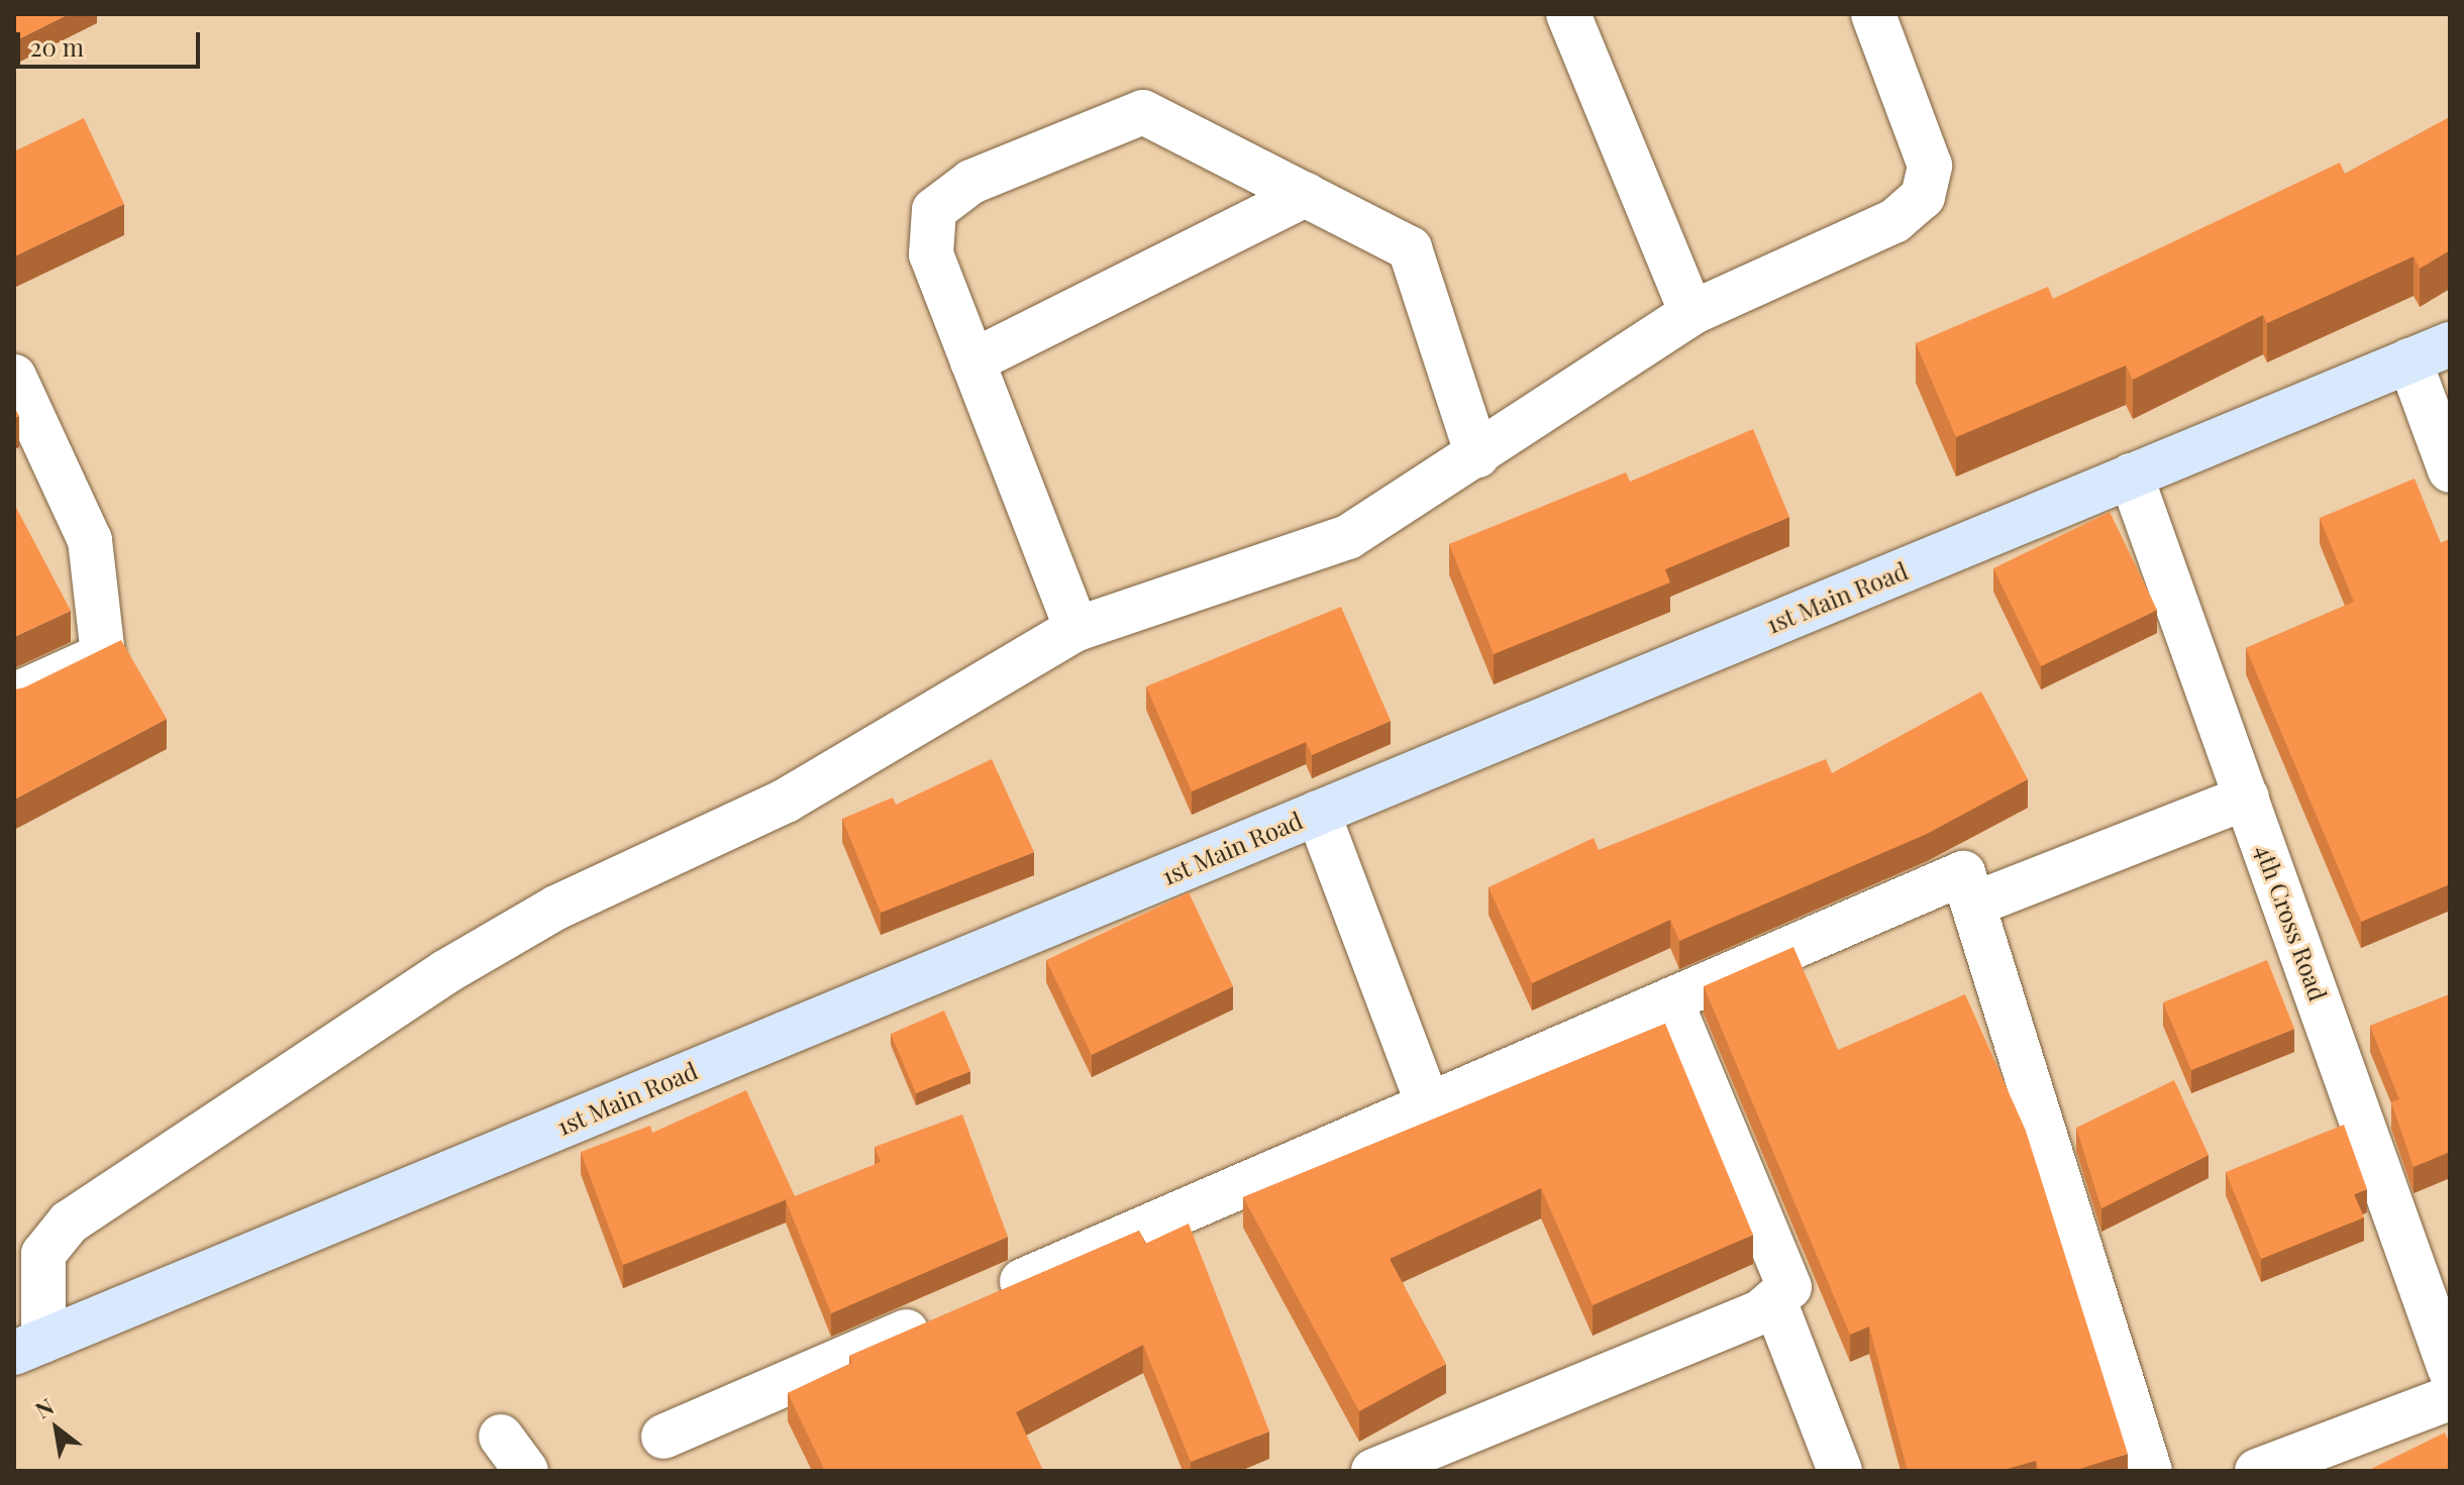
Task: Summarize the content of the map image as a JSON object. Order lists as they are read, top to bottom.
{
  "streets": {
    "street": ["1st Main Road", "4th Cross Road"]
  },
  "crossings": [
    ["1st Main Road", "4th Cross Road"]
  ],
  "scale_bar": "20 m",
  "north": "top left"
}
